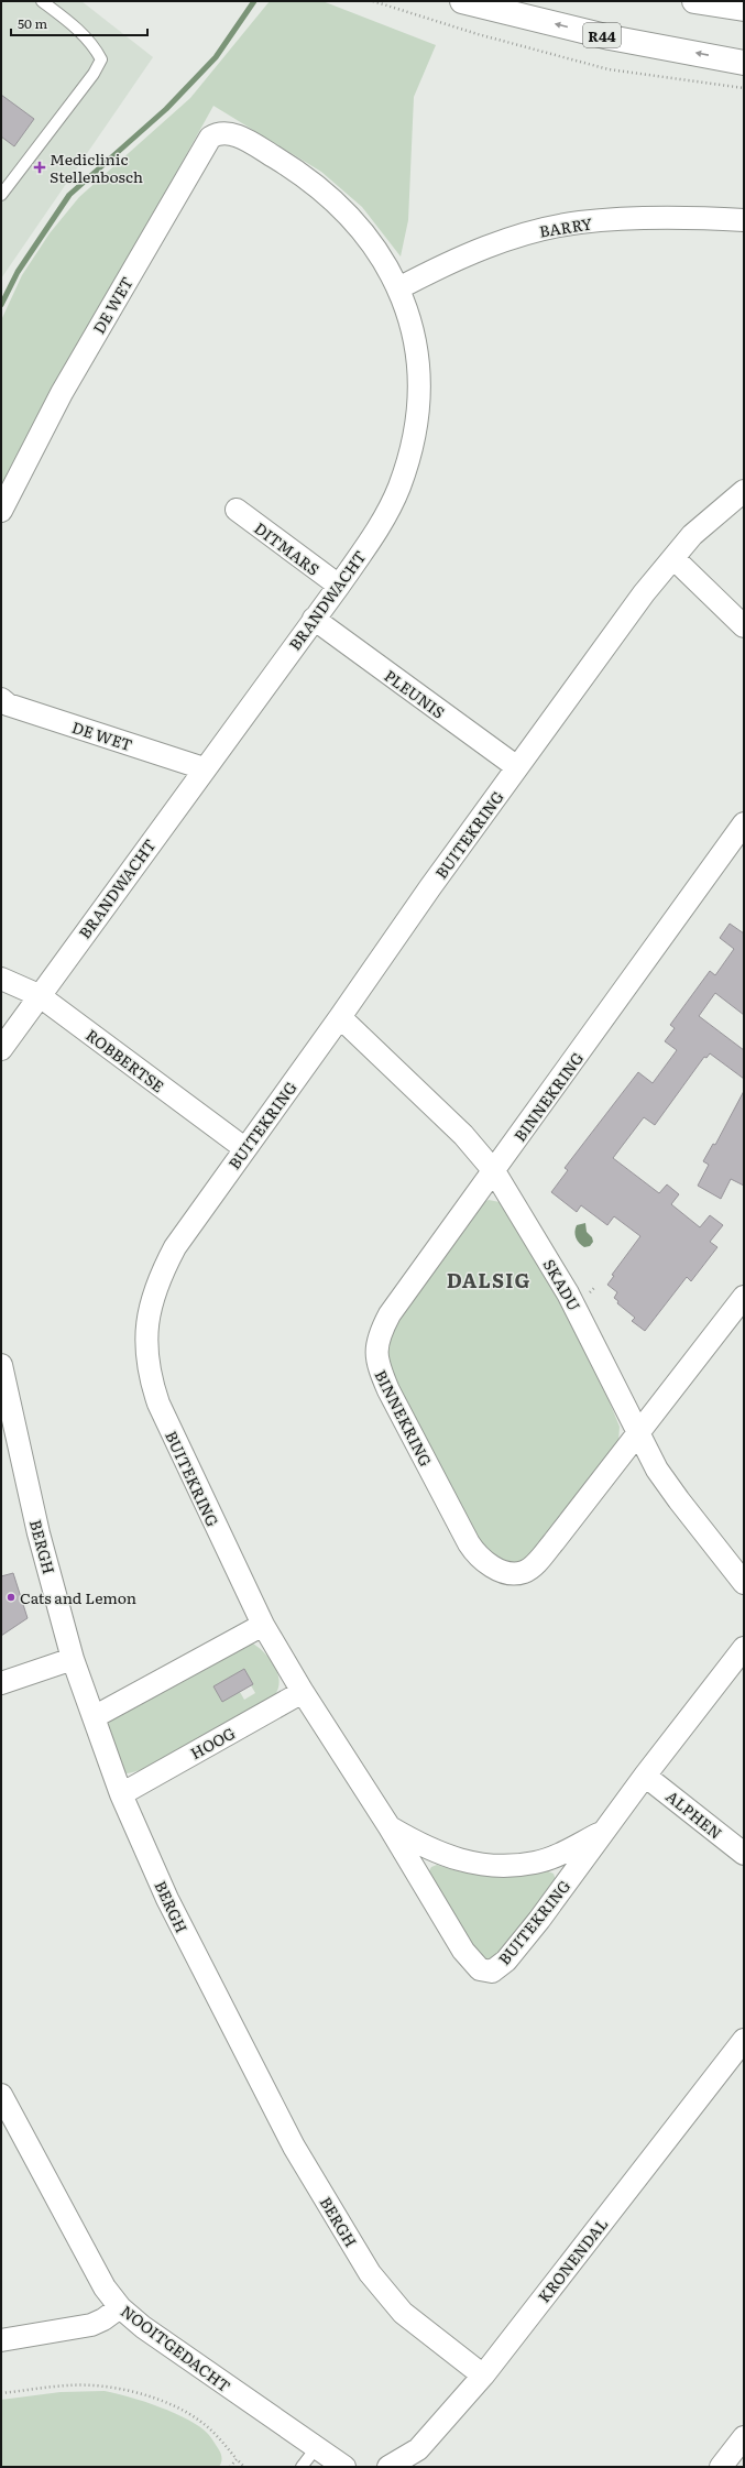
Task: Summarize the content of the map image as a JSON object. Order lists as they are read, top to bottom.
{
  "streets": {
    "main road": ["R44"],
    "street": [
      "BARRY",
      "DE WET",
      "DITMARS",
      "BRANDWACHT",
      "PLEUNIS",
      "BUITEKRING",
      "ROBBERTSE",
      "BINNEKRING",
      "SKADU",
      "BERGH",
      "HOOG",
      "ALPHEN",
      "KRONENDAL",
      "NOOITGEDACHT"
    ]
  },
  "crossings": [
    ["BARRY", "BRANDWACHT"],
    ["DE WET", "BRANDWACHT"],
    ["DITMARS", "BRANDWACHT"],
    ["BRANDWACHT", "PLEUNIS"],
    ["BRANDWACHT", "ROBBERTSE"],
    ["PLEUNIS", "BUITEKRING"],
    ["BUITEKRING", "ROBBERTSE"],
    ["BUITEKRING", "SKADU"],
    ["BUITEKRING", "HOOG"],
    ["BUITEKRING", "ALPHEN"],
    ["BINNEKRING", "SKADU"],
    ["BERGH", "HOOG"],
    ["BERGH", "KRONENDAL"]
  ],
  "districts": ["DALSIG"],
  "places": {
    "health": ["Mediclinic Stellenbosch"],
    "other": ["Cats and Lemon"]
  },
  "scale_bar": "50 m"
}
